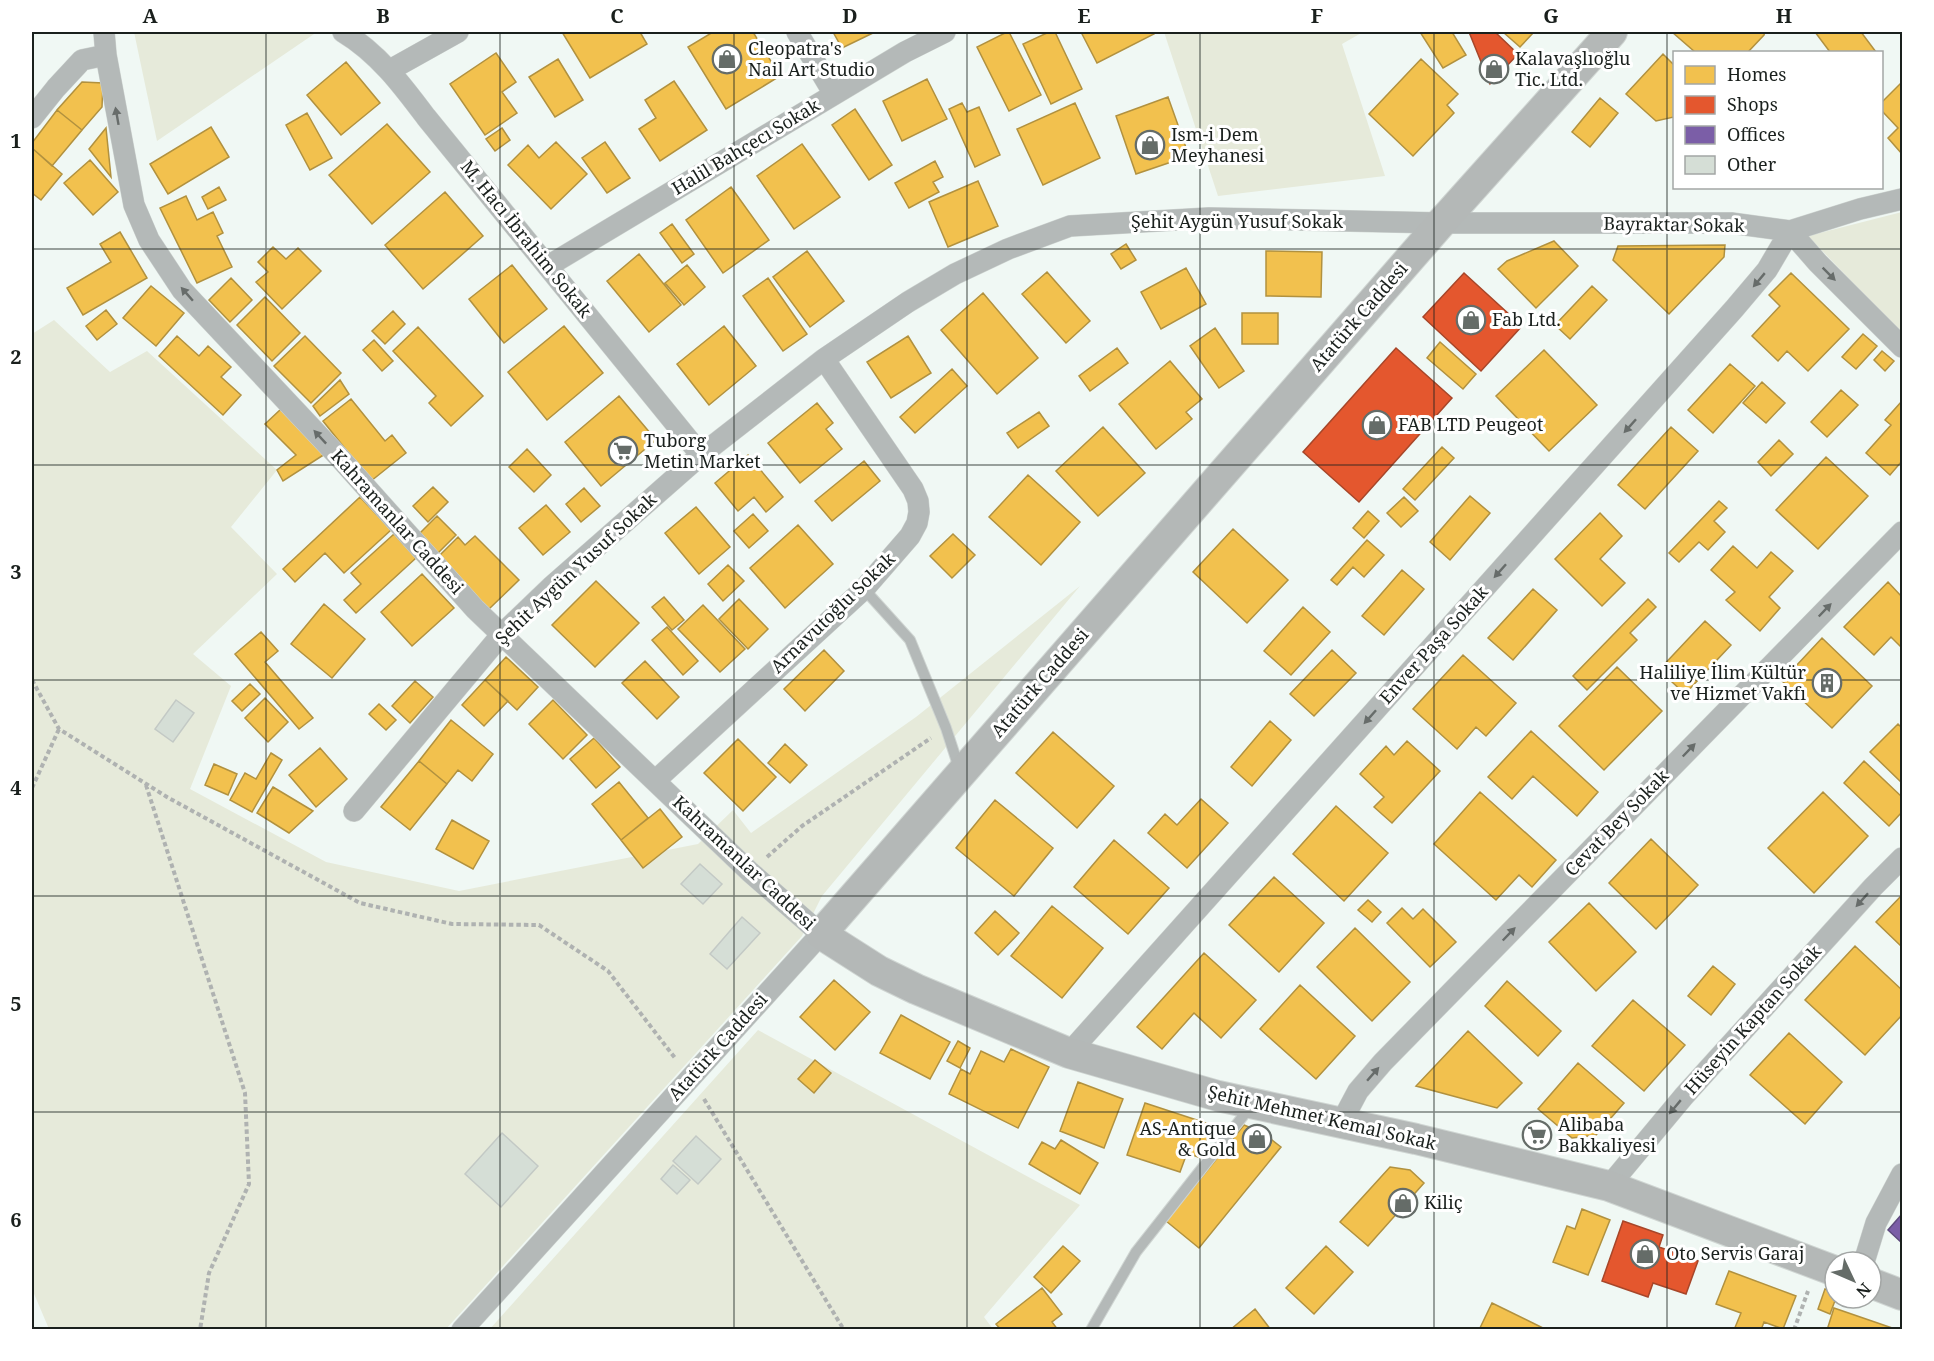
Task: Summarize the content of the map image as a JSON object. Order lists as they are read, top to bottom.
{
  "streets": {
    "street": [
      "Halil Bahçecı Sokak",
      "Şehit Aygün Yusuf Sokak",
      "Bayraktar Sokak",
      "M. Hacı İbrahim Sokak",
      "Atatürk Caddesi",
      "Kahramanlar Caddesi",
      "Arnavutoğlu Sokak",
      "Enver Paşa Sokak",
      "Cevat Bey Sokak",
      "Hüseyin Kaptan Sokak",
      "Şehit Mehmet Kemal Sokak"
    ]
  },
  "crossings": [
    ["Halil Bahçecı Sokak", "M. Hacı İbrahim Sokak"],
    ["Şehit Aygün Yusuf Sokak", "Bayraktar Sokak"],
    ["Şehit Aygün Yusuf Sokak", "M. Hacı İbrahim Sokak"],
    ["Şehit Aygün Yusuf Sokak", "Atatürk Caddesi"],
    ["Şehit Aygün Yusuf Sokak", "Kahramanlar Caddesi"],
    ["Şehit Aygün Yusuf Sokak", "Arnavutoğlu Sokak"],
    ["Bayraktar Sokak", "Atatürk Caddesi"],
    ["Bayraktar Sokak", "Enver Paşa Sokak"],
    ["Atatürk Caddesi", "Kahramanlar Caddesi"],
    ["Atatürk Caddesi", "Şehit Mehmet Kemal Sokak"],
    ["Kahramanlar Caddesi", "Arnavutoğlu Sokak"],
    ["Kahramanlar Caddesi", "Şehit Mehmet Kemal Sokak"],
    ["Enver Paşa Sokak", "Şehit Mehmet Kemal Sokak"],
    ["Cevat Bey Sokak", "Şehit Mehmet Kemal Sokak"],
    ["Hüseyin Kaptan Sokak", "Şehit Mehmet Kemal Sokak"]
  ],
  "one_way": [
    "Kahramanlar Caddesi",
    "Enver Paşa Sokak",
    "Cevat Bey Sokak",
    "Hüseyin Kaptan Sokak"
  ],
  "places": {
    "shop": [
      "Cleopatra's Nail Art Studio",
      "Kalavaşlıoğlu Tic. Ltd.",
      "Ism-i Dem Meyhanesi",
      "Fab Ltd.",
      "FAB LTD Peugeot",
      "AS-Antique & Gold",
      "Kiliç",
      "Oto Servis Garaj"
    ],
    "supermarket": ["Tuborg Metin Market", "Alibaba Bakkaliyesi"],
    "building": ["Haliliye İlim Kültür ve Hizmet Vakfı"]
  },
  "legend": [
    "Homes",
    "Shops",
    "Offices",
    "Other"
  ],
  "north": "bottom right",
  "grid": {
    "columns": [
      "A",
      "B",
      "C",
      "D",
      "E",
      "F",
      "G",
      "H"
    ],
    "rows": [
      "1",
      "2",
      "3",
      "4",
      "5",
      "6"
    ]
  }
}
